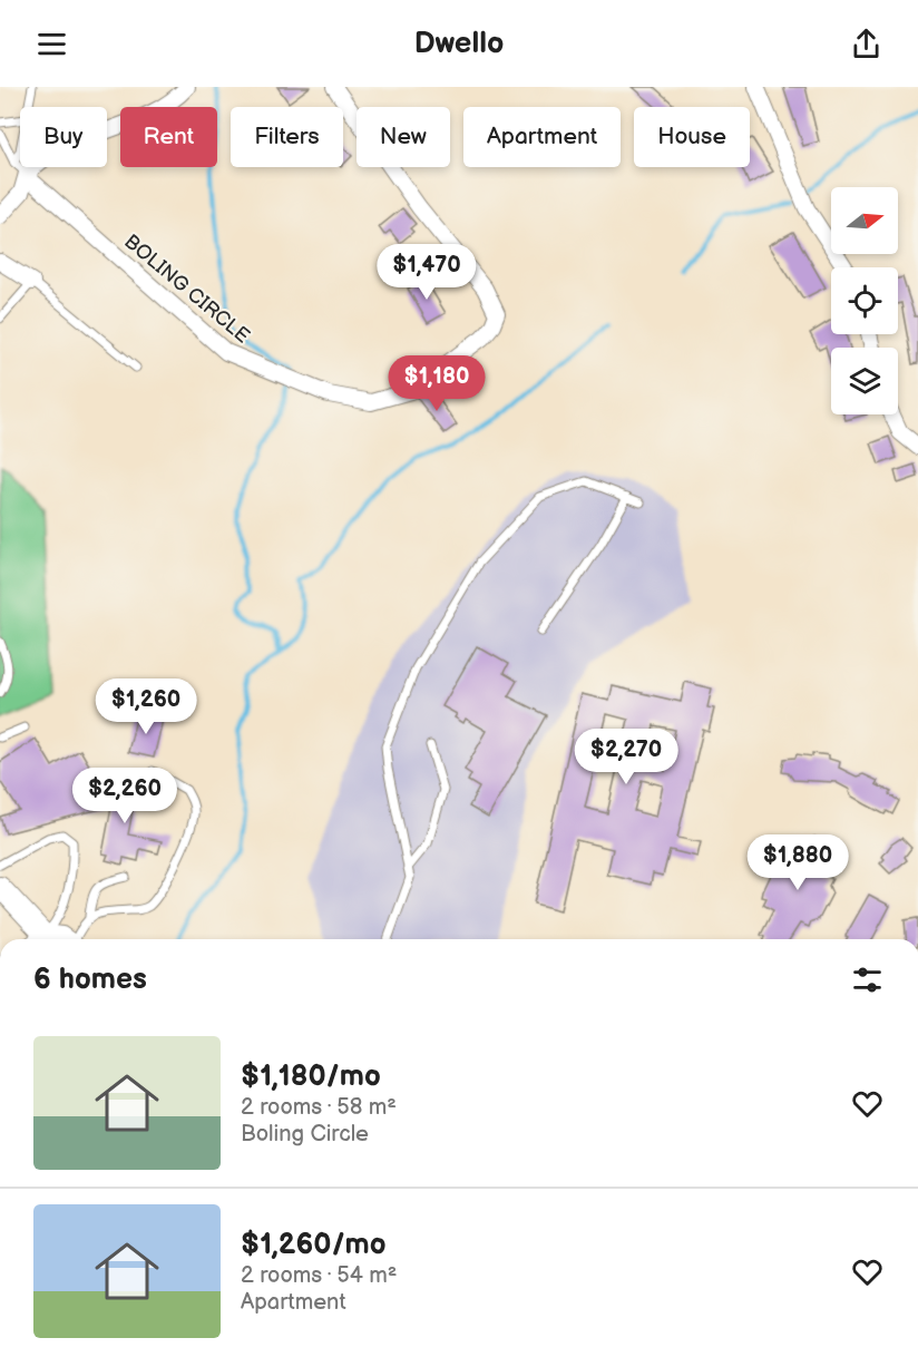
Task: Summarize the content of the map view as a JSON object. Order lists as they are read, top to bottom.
{
  "streets": {
    "street": ["BOLING CIRCLE"]
  },
  "north": "right",
  "page": {
    "header": "Dwello",
    "chip": [
      "Buy",
      "Rent",
      "Filters",
      "New",
      "Apartment",
      "House"
    ],
    "price": [
      "$1,470",
      "$1,180",
      "$1,260",
      "$2,270",
      "$2,260",
      "$1,880"
    ],
    "heading": "6 homes",
    "list": [
      {
        "name": "$1,180/mo",
        "note": "2 rooms · 58 m² · Boling Circle"
      },
      {
        "name": "$1,260/mo",
        "note": "2 rooms · 54 m² · Apartment"
      }
    ]
  }
}
